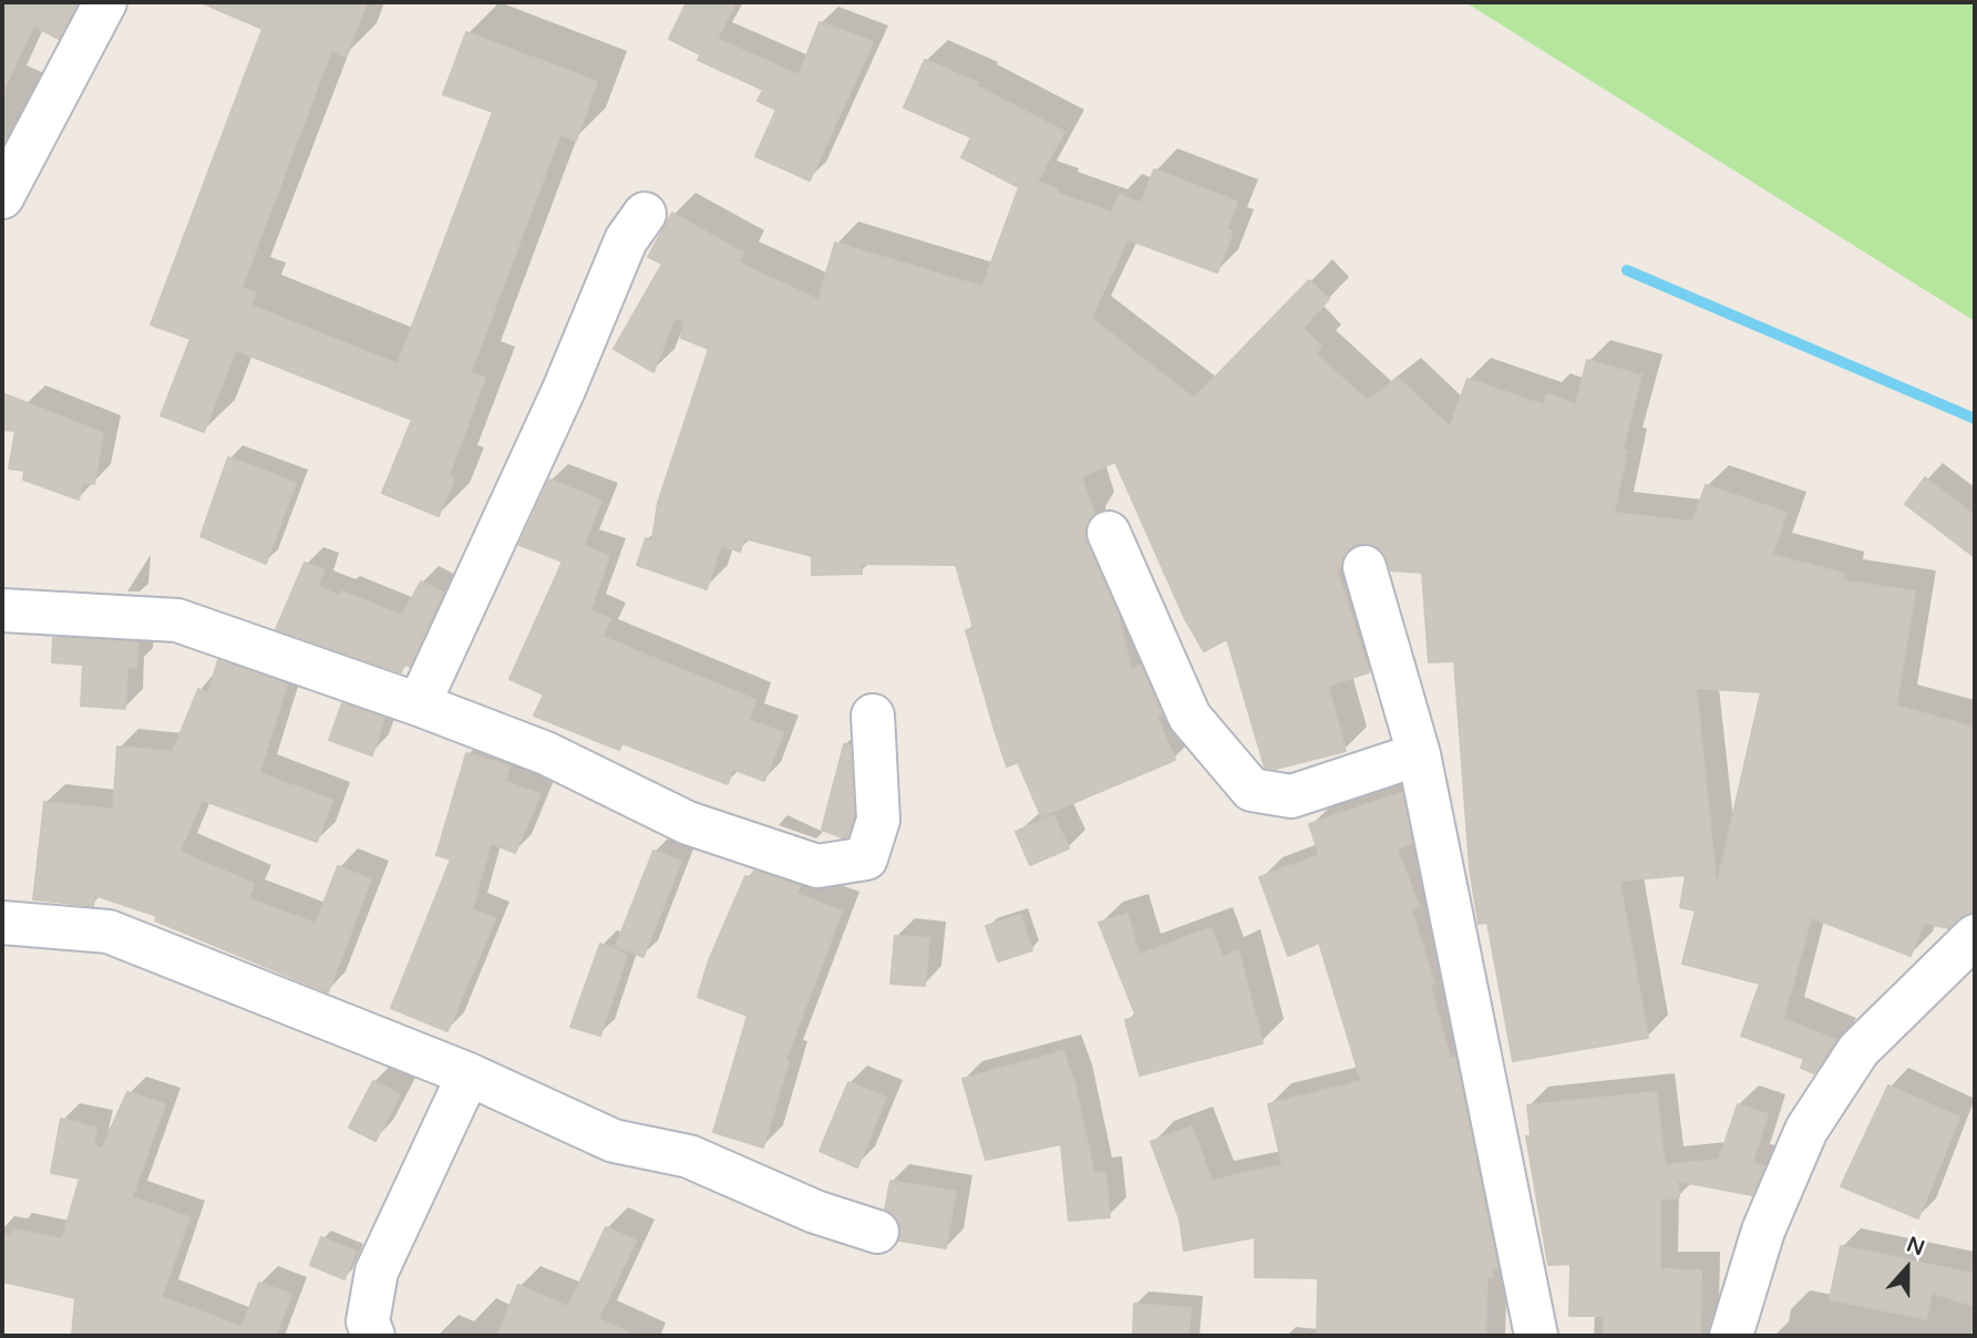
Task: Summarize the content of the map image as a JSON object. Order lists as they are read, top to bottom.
{
  "north": "top"
}
